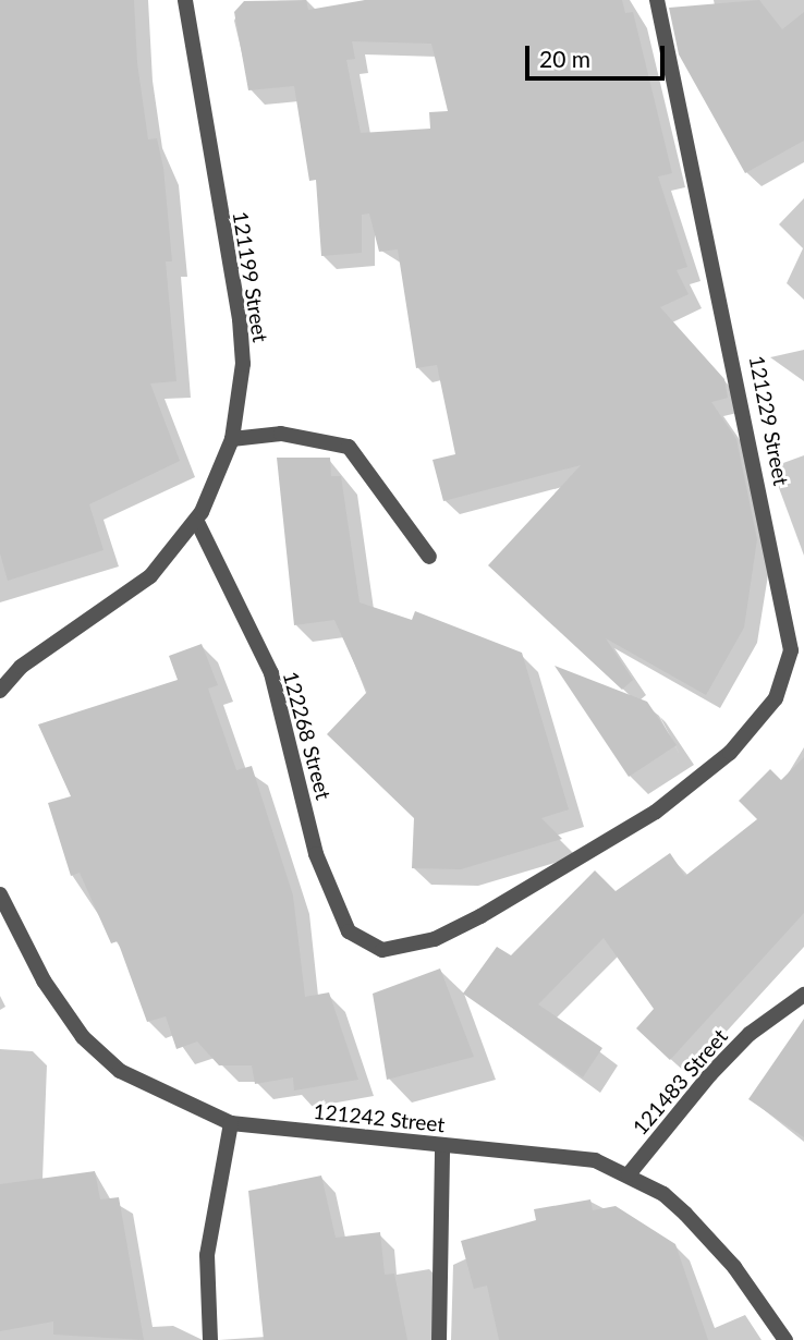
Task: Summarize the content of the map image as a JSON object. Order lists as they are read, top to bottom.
{
  "streets": {
    "street": [
      "121199 Street",
      "121229 Street",
      "122268 Street",
      "121483 Street",
      "121242 Street"
    ]
  },
  "crossings": [
    ["121199 Street", "122268 Street"],
    ["121229 Street", "122268 Street"],
    ["121483 Street", "121242 Street"]
  ],
  "scale_bar": "20 m"
}
